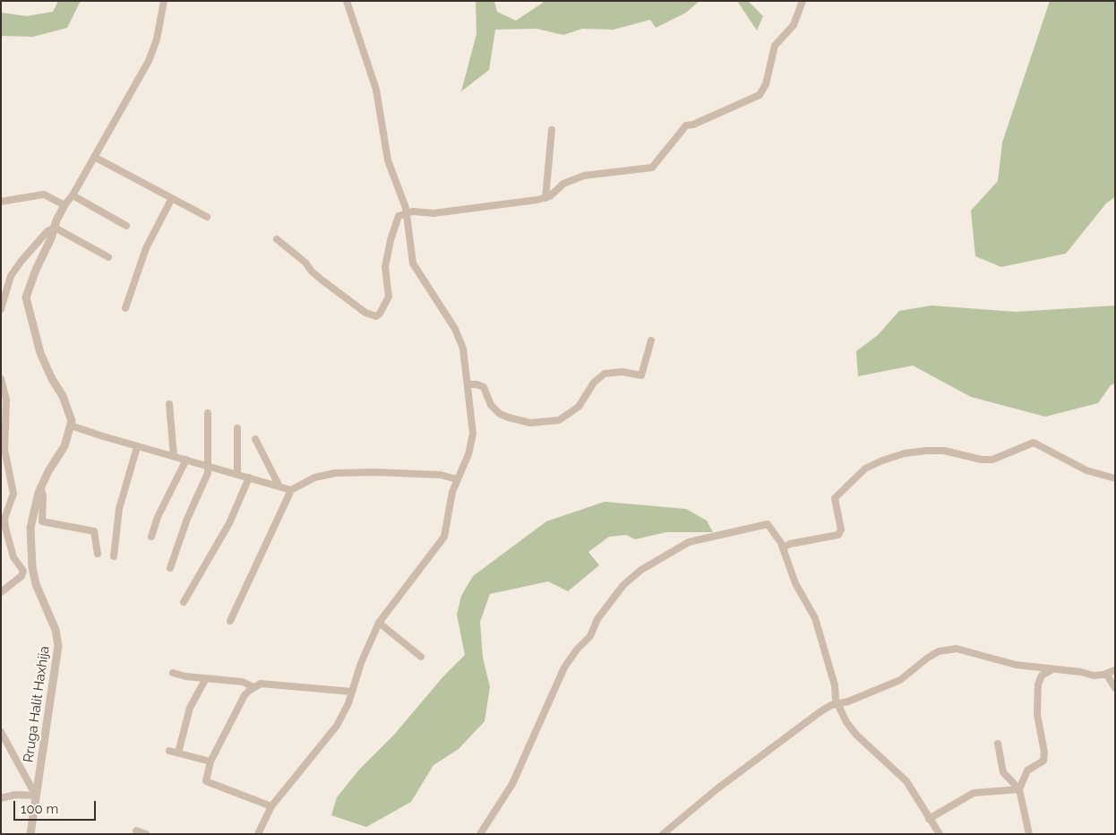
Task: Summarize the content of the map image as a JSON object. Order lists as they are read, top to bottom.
{
  "streets": {
    "street": ["Rruga Halit Haxhija"]
  },
  "scale_bar": "100 m"
}
